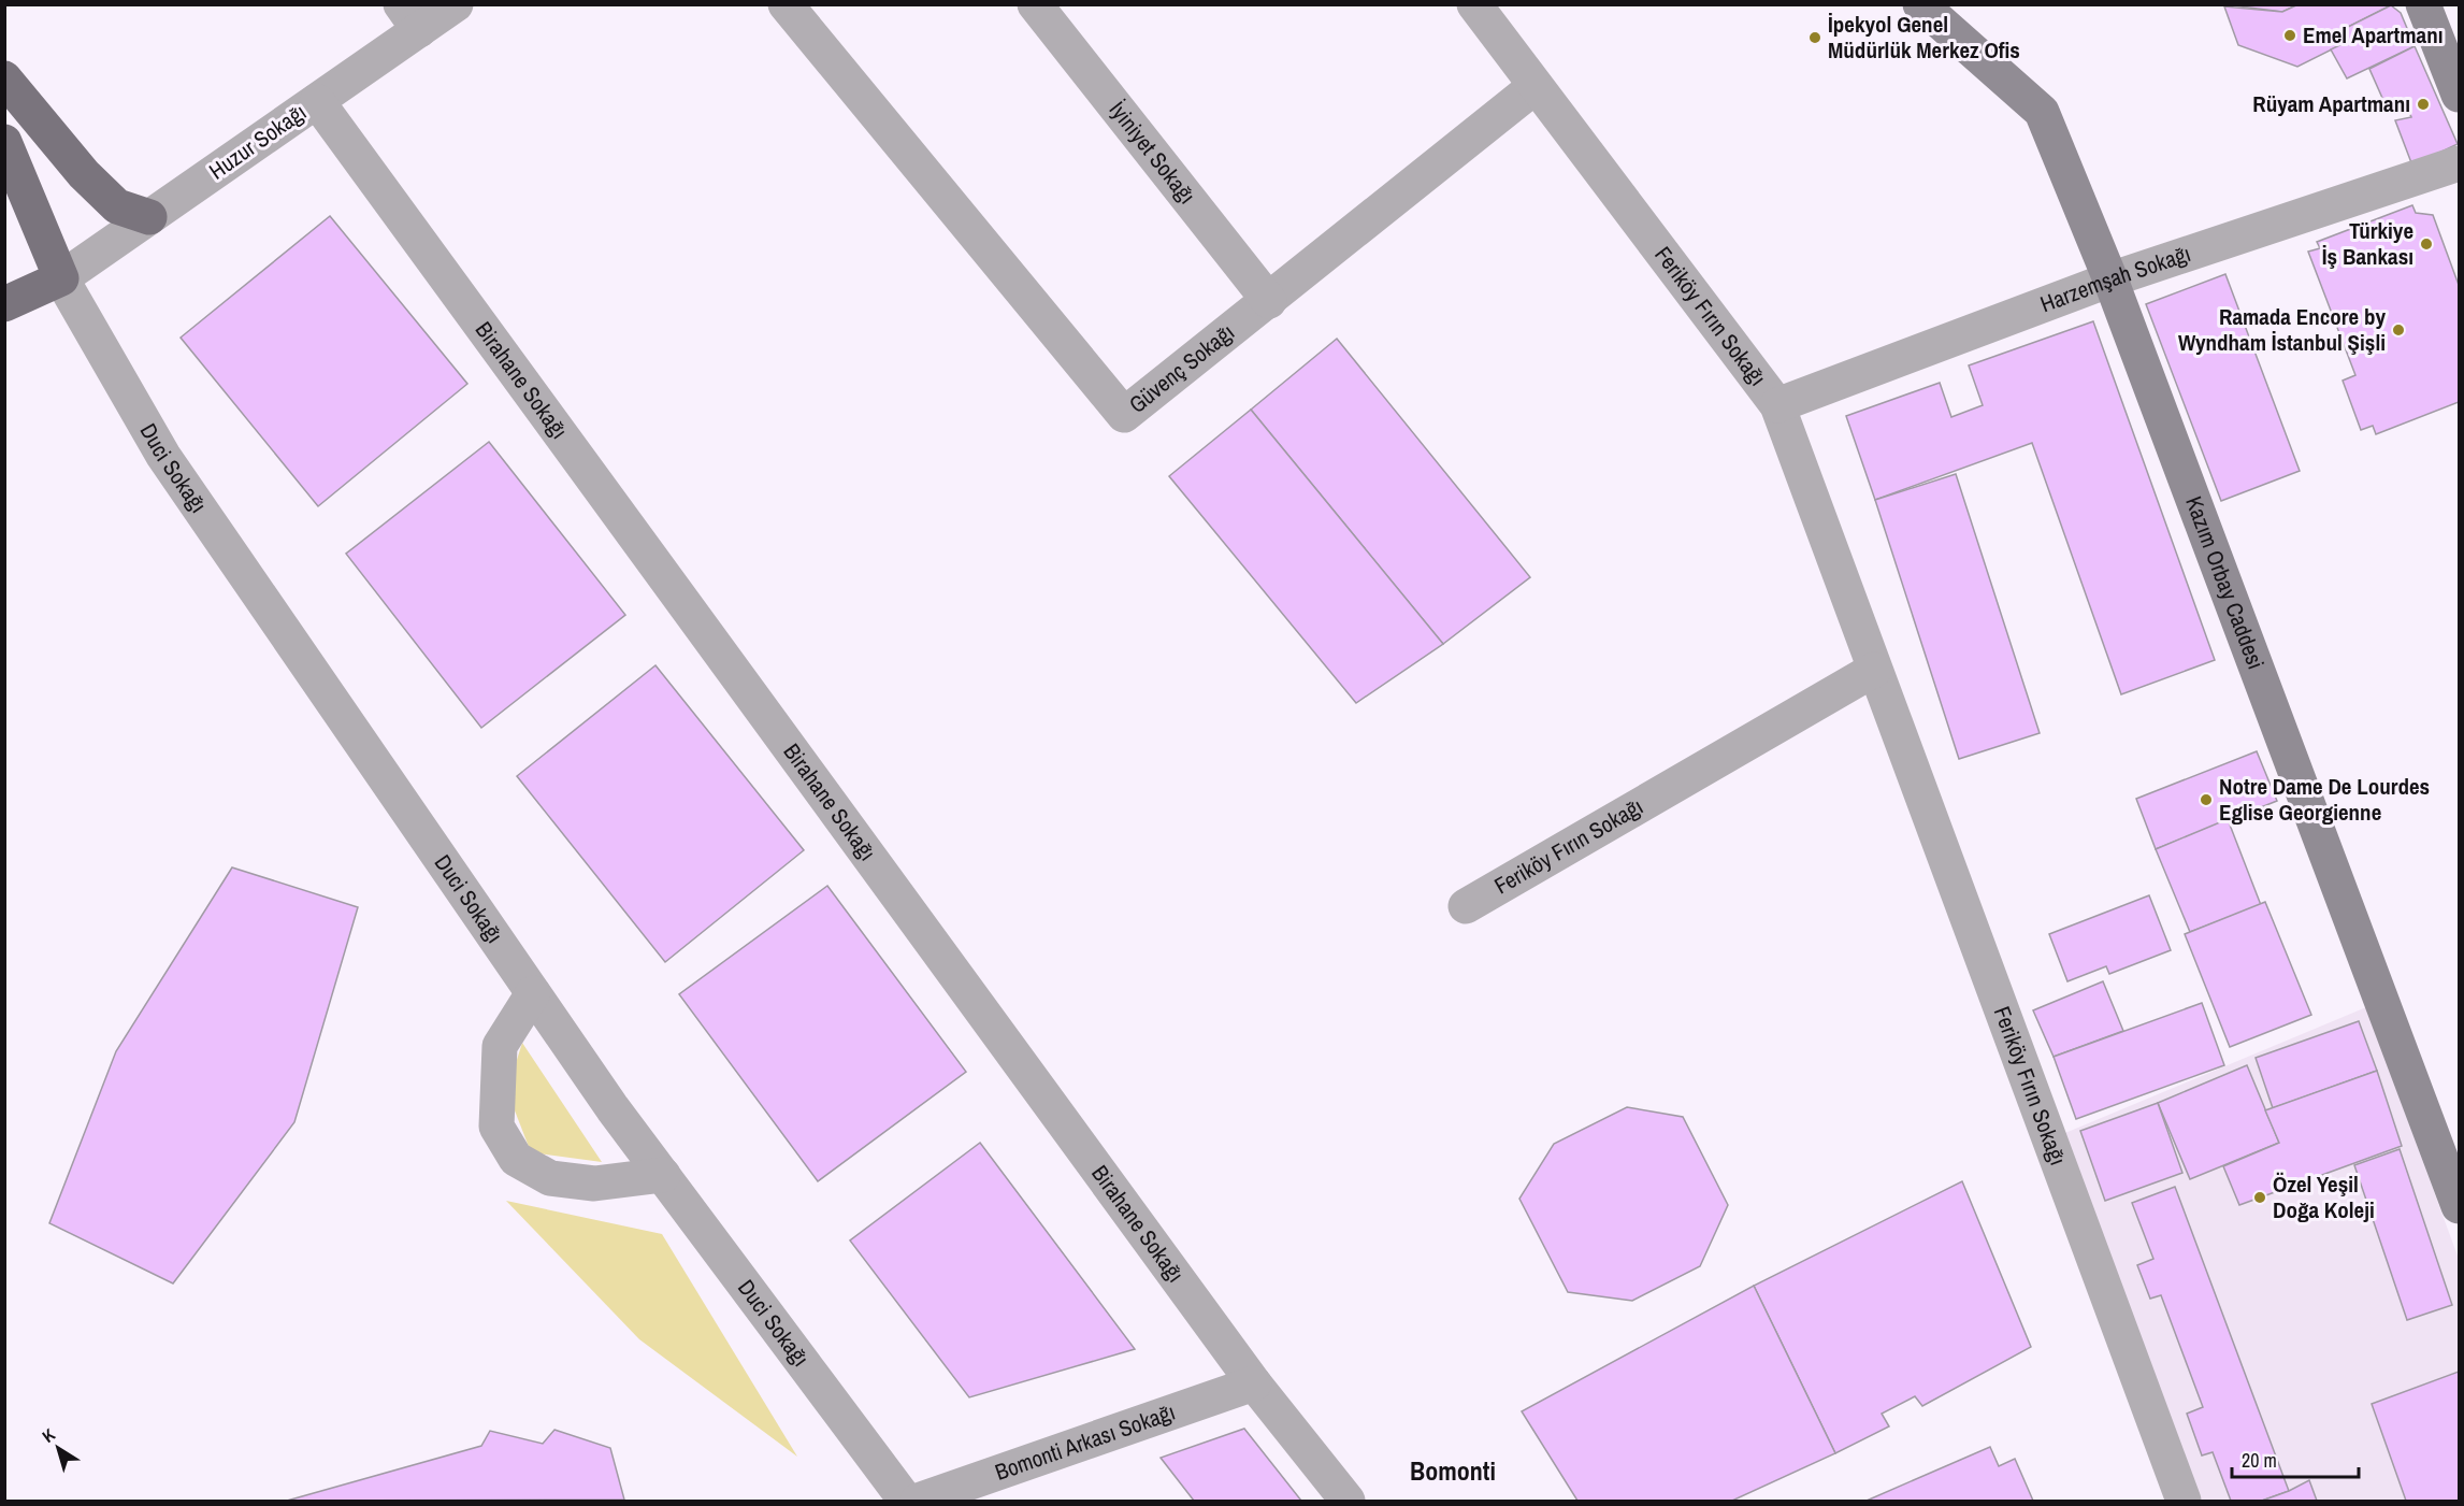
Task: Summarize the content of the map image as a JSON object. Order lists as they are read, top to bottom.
{
  "streets": {
    "street": [
      "Huzur Sokağı",
      "İyiniyet Sokağı",
      "Harzemşah Sokağı",
      "Feriköy Fırın Sokağı",
      "Güvenç Sokağı",
      "Birahane Sokağı",
      "Duci Sokağı",
      "Kazım Orbay Caddesi",
      "Bomonti Arkası Sokağı"
    ]
  },
  "crossings": [
    ["Huzur Sokağı", "Birahane Sokağı"],
    ["Huzur Sokağı", "Duci Sokağı"],
    ["İyiniyet Sokağı", "Güvenç Sokağı"],
    ["Harzemşah Sokağı", "Feriköy Fırın Sokağı"],
    ["Harzemşah Sokağı", "Kazım Orbay Caddesi"],
    ["Feriköy Fırın Sokağı", "Güvenç Sokağı"],
    ["Birahane Sokağı", "Bomonti Arkası Sokağı"]
  ],
  "districts": ["Bomonti"],
  "places": [
    "Emel Apartmanı",
    "İpekyol Genel Müdürlük Merkez Ofis",
    "Rüyam Apartmanı",
    "Türkiye İş Bankası",
    "Ramada Encore by Wyndham İstanbul Şişli",
    "Notre Dame De Lourdes Eglise Georgienne",
    "Özel Yeşil Doğa Koleji"
  ],
  "scale_bar": "20 m",
  "north": "top left"
}
